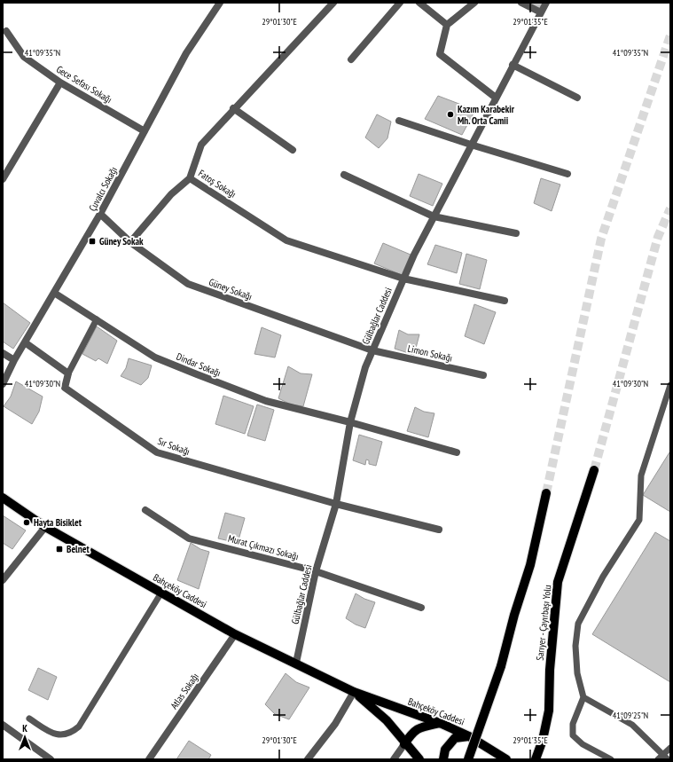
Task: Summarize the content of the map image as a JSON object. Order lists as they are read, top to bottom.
{
  "streets": {
    "main road": ["Bahçeköy Caddesi", "Sarıyer - Çayırbaşı Yolu"],
    "street": [
      "Gece Sefası Sokağı",
      "Fatoş Sokağı",
      "Çuvalcı Sokağı",
      "Güney Sokağı",
      "Gülbağlar Caddesi",
      "Limon Sokağı",
      "Dindar Sokağı",
      "Sır Sokağı",
      "Murat Çıkmazı Sokağı",
      "Atlas Sokağı"
    ]
  },
  "crossings": [
    ["Gece Sefası Sokağı", "Çuvalcı Sokağı"],
    ["Fatoş Sokağı", "Gülbağlar Caddesi"],
    ["Çuvalcı Sokağı", "Güney Sokağı"],
    ["Çuvalcı Sokağı", "Dindar Sokağı"],
    ["Güney Sokağı", "Gülbağlar Caddesi"],
    ["Güney Sokağı", "Limon Sokağı"],
    ["Gülbağlar Caddesi", "Limon Sokağı"],
    ["Gülbağlar Caddesi", "Dindar Sokağı"],
    ["Gülbağlar Caddesi", "Sır Sokağı"],
    ["Gülbağlar Caddesi", "Murat Çıkmazı Sokağı"],
    ["Gülbağlar Caddesi", "Bahçeköy Caddesi"],
    ["Bahçeköy Caddesi", "Atlas Sokağı"]
  ],
  "places": {
    "other": ["Kazım Karabekir Mh. Orta Camii", "Hayta Bisiklet"],
    "transit": ["Güney Sokak", "Belnet"]
  },
  "north": "top",
  "coordinates": [
    "29°01'30\"E",
    "29°01'35\"E",
    "41°09'35\"N",
    "41°09'30\"N",
    "41°09'25\"N"
  ]
}
